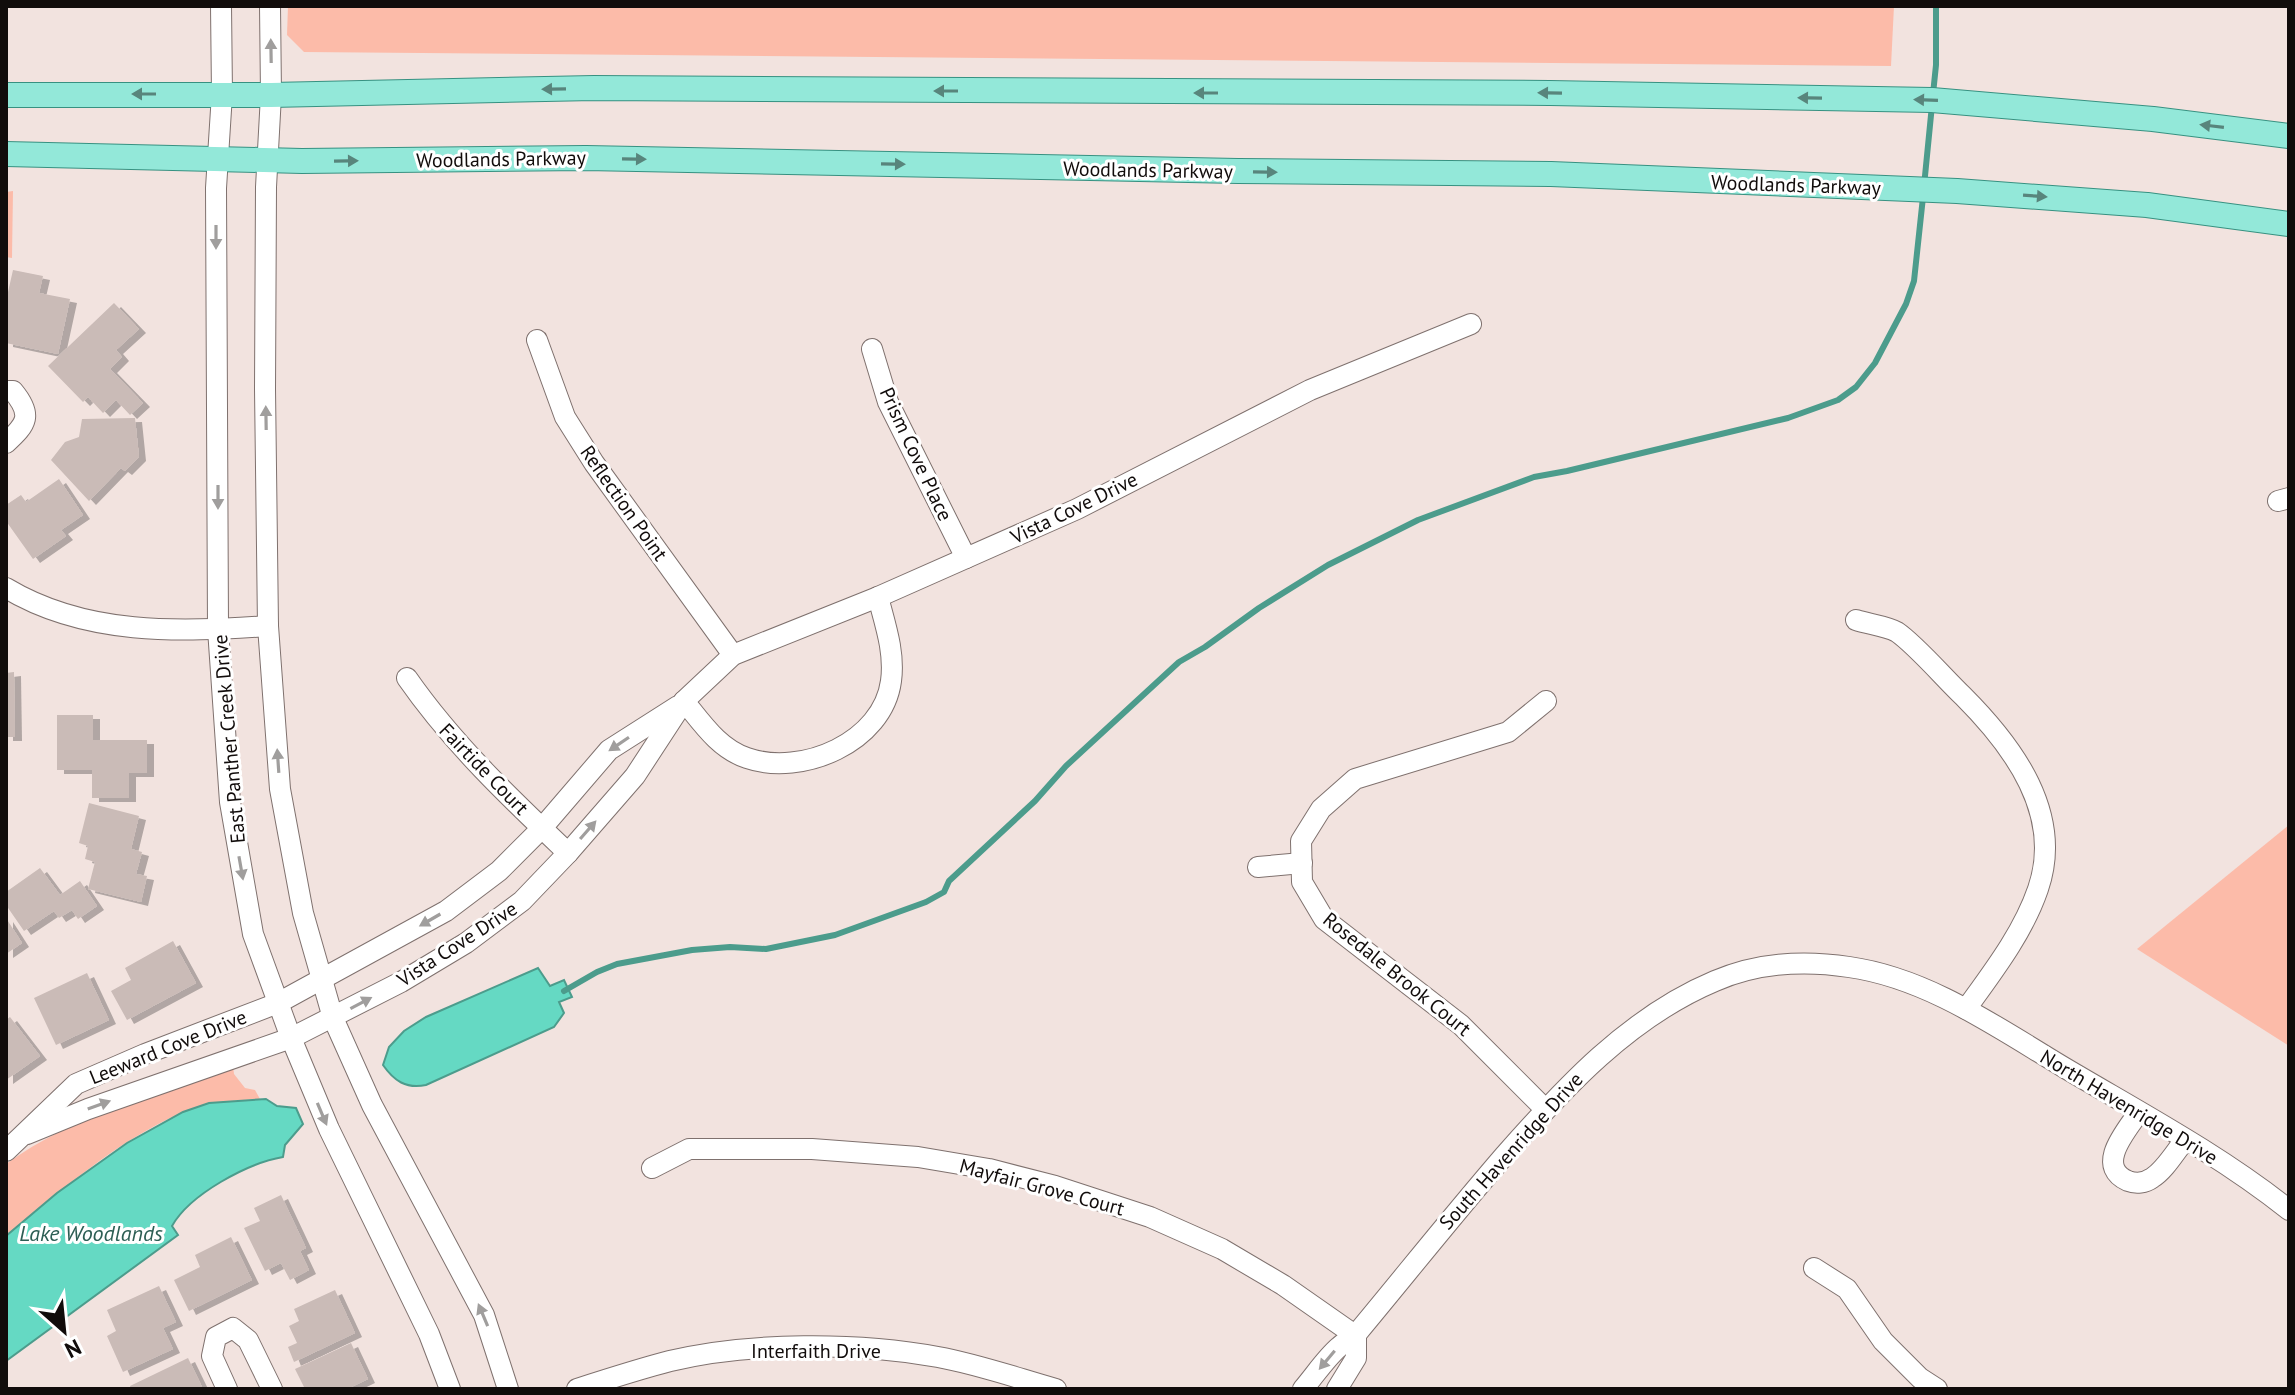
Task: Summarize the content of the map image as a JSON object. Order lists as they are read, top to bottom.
{
  "streets": {
    "main road": ["Woodlands Parkway"],
    "street": [
      "Prism Cove Place",
      "Reflection Point",
      "Vista Cove Drive",
      "East Panther Creek Drive",
      "Fairtide Court",
      "Rosedale Brook Court",
      "Leeward Cove Drive",
      "North Havenridge Drive",
      "South Havenridge Drive",
      "Mayfair Grove Court",
      "Interfaith Drive"
    ]
  },
  "crossings": [
    ["Woodlands Parkway", "East Panther Creek Drive"],
    ["Prism Cove Place", "Vista Cove Drive"],
    ["Reflection Point", "Vista Cove Drive"],
    ["Vista Cove Drive", "East Panther Creek Drive"],
    ["Vista Cove Drive", "Fairtide Court"],
    ["Vista Cove Drive", "Leeward Cove Drive"],
    ["East Panther Creek Drive", "Leeward Cove Drive"],
    ["Rosedale Brook Court", "South Havenridge Drive"],
    ["North Havenridge Drive", "South Havenridge Drive"],
    ["South Havenridge Drive", "Mayfair Grove Court"]
  ],
  "water": ["Lake Woodlands"],
  "north": "bottom right"
}
